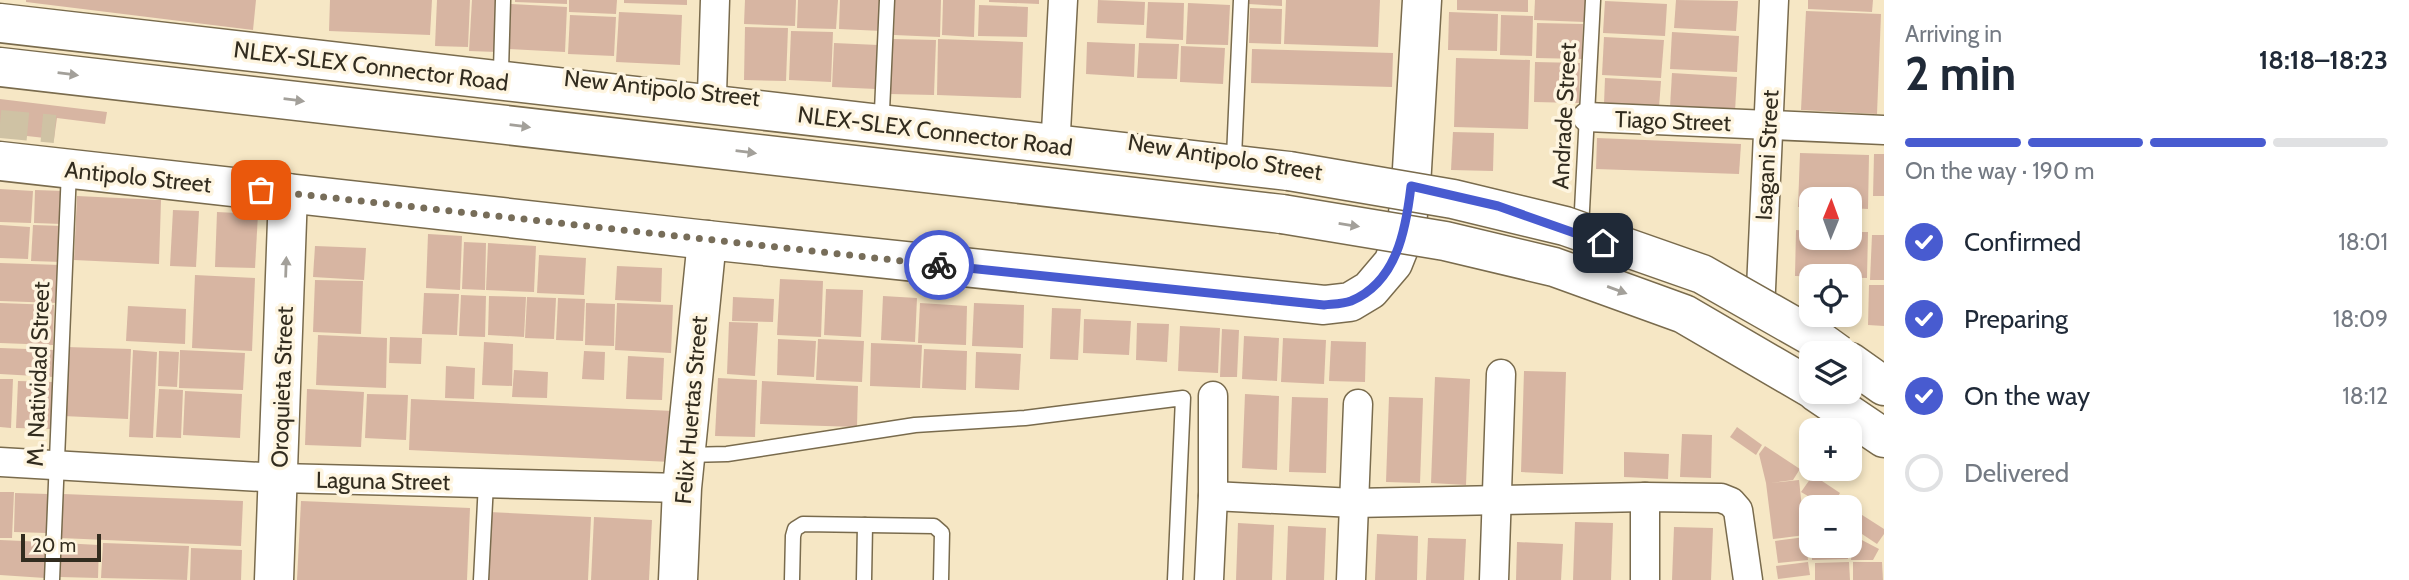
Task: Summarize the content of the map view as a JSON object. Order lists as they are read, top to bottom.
{
  "streets": {
    "main road": [
      "NLEX-SLEX Connector Road",
      "Antipolo Street",
      "Oroquieta Street",
      "Felix Huertas Street"
    ],
    "street": [
      "New Antipolo Street",
      "Tiago Street",
      "Isagani Street",
      "Laguna Street"
    ],
    "lane": ["Andrade Street", "M. Natividad Street"]
  },
  "crossings": [
    ["New Antipolo Street", "Andrade Street"],
    ["New Antipolo Street", "Isagani Street"],
    ["New Antipolo Street", "Antipolo Street"],
    ["Andrade Street", "Tiago Street"],
    ["Tiago Street", "Isagani Street"],
    ["Antipolo Street", "M. Natividad Street"],
    ["Antipolo Street", "Oroquieta Street"],
    ["Antipolo Street", "Felix Huertas Street"],
    ["M. Natividad Street", "Laguna Street"],
    ["Oroquieta Street", "Laguna Street"],
    ["Felix Huertas Street", "Laguna Street"]
  ],
  "one_way": ["Oroquieta Street"],
  "scale_bar": "20 m",
  "north": "top",
  "page": {
    "heading": ["2 min", "Arriving in", "18:18–18:23"],
    "bar": "On the way · 190 m",
    "map_buttons": ["+", "−"],
    "list": [
      ["Confirmed", "18:01"],
      ["Preparing", "18:09"],
      ["On the way", "18:12"],
      "Delivered"
    ],
    "scale": "20 m"
  }
}
